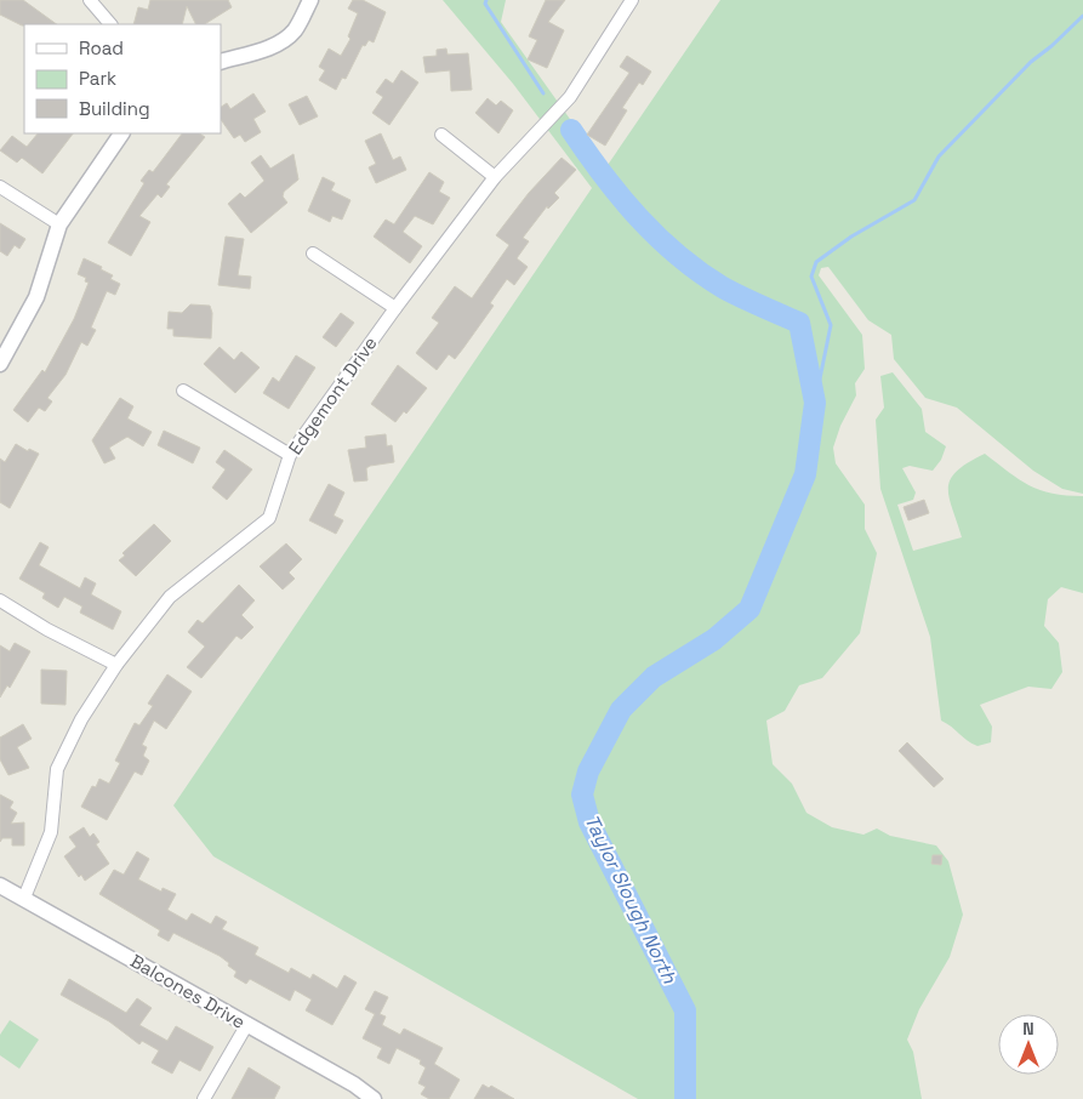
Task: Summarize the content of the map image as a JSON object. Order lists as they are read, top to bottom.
{
  "streets": {
    "street": ["Edgemont Drive", "Balcones Drive"]
  },
  "crossings": [
    ["Edgemont Drive", "Balcones Drive"]
  ],
  "water": ["Taylor Slough North"],
  "legend": ["Road", "Park", "Building"],
  "north": "top"
}
